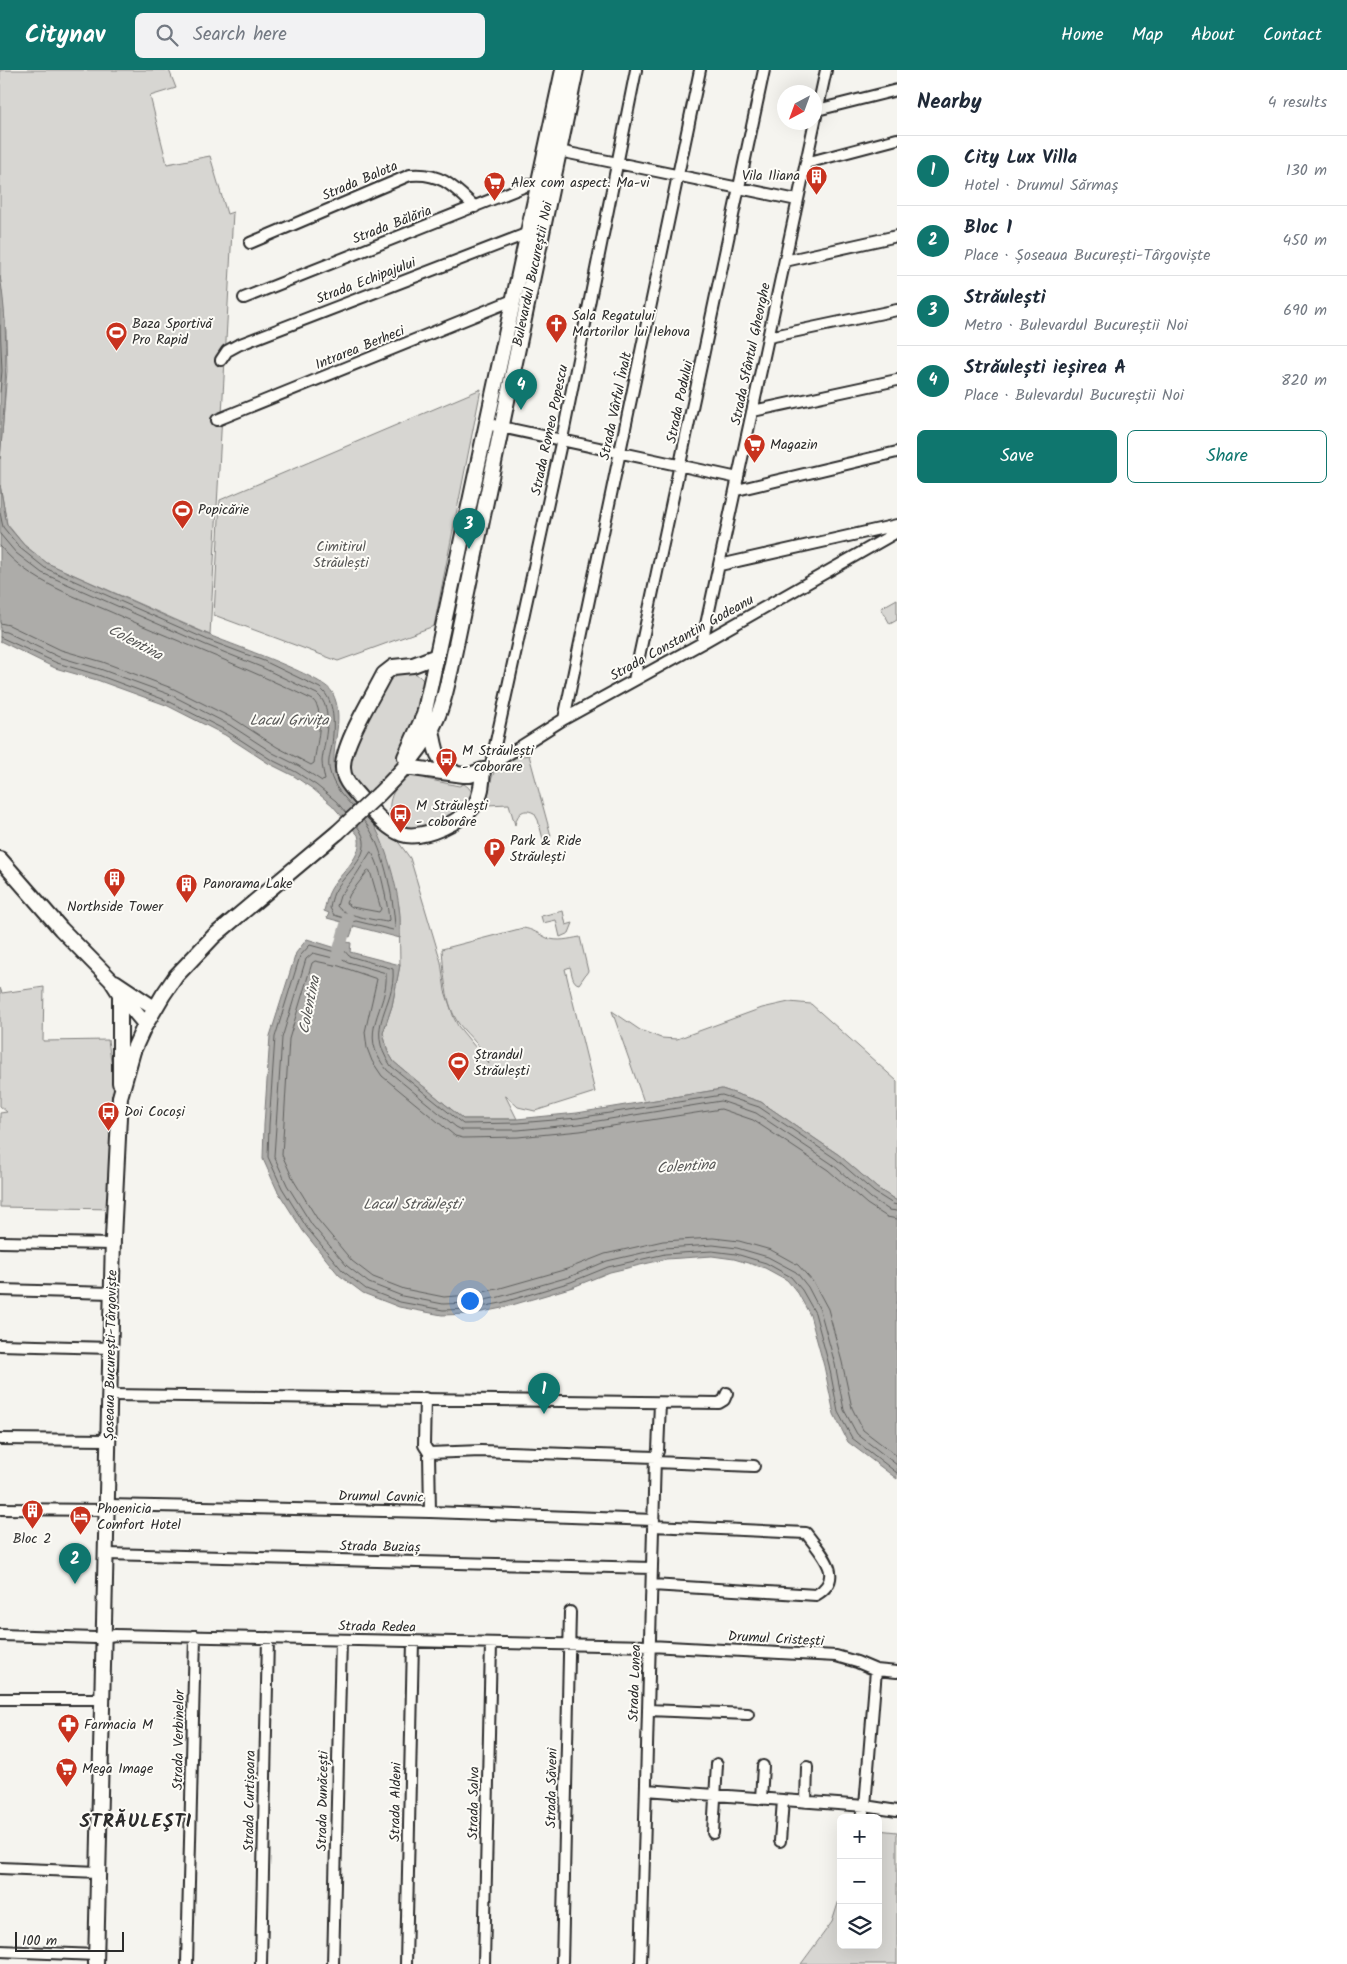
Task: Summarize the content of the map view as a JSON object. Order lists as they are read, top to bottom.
{
  "streets": {
    "main road": ["Bulevardul Bucureștii Noi", "Șoseaua București-Târgoviște"],
    "street": [
      "Strada Balota",
      "Strada Bălăria",
      "Strada Echipajului",
      "Intrarea Berheci",
      "Strada Sfântul Gheorghe",
      "Strada Podului",
      "Strada Vârful Înalt",
      "Strada Romeo Popescu",
      "Strada Constantin Godeanu",
      "Drumul Cavnic",
      "Strada Buziaș",
      "Strada Redea",
      "Drumul Cristești",
      "Strada Lonea",
      "Strada Verbinelor",
      "Strada Săveni",
      "Strada Curtișoara",
      "Strada Dunăcești",
      "Strada Aldeni",
      "Strada Salva"
    ]
  },
  "crossings": [
    ["Strada Balota", "Strada Bălăria"],
    ["Strada Bălăria", "Bulevardul Bucureștii Noi"],
    ["Bulevardul Bucureștii Noi", "Strada Echipajului"],
    ["Bulevardul Bucureștii Noi", "Intrarea Berheci"],
    ["Bulevardul Bucureștii Noi", "Șoseaua București-Târgoviște"],
    ["Strada Sfântul Gheorghe", "Strada Constantin Godeanu"],
    ["Strada Podului", "Strada Constantin Godeanu"],
    ["Strada Vârful Înalt", "Strada Constantin Godeanu"],
    ["Strada Romeo Popescu", "Strada Constantin Godeanu"],
    ["Șoseaua București-Târgoviște", "Drumul Cavnic"],
    ["Șoseaua București-Târgoviște", "Strada Buziaș"],
    ["Șoseaua București-Târgoviște", "Strada Redea"],
    ["Drumul Cavnic", "Strada Lonea"],
    ["Strada Buziaș", "Strada Lonea"],
    ["Strada Redea", "Drumul Cristești"],
    ["Strada Redea", "Strada Lonea"],
    ["Strada Redea", "Strada Verbinelor"],
    ["Strada Redea", "Strada Săveni"],
    ["Strada Redea", "Strada Curtișoara"],
    ["Strada Redea", "Strada Dunăcești"],
    ["Strada Redea", "Strada Aldeni"],
    ["Strada Redea", "Strada Salva"],
    ["Drumul Cristești", "Strada Lonea"]
  ],
  "districts": ["STRĂULEŞTI"],
  "water": ["Colentina", "Lacul Grivița", "Lacul Străulești"],
  "parks": ["Cimitirul Străulești"],
  "places": {
    "building": [
      "Vila Iliana",
      "Northside Tower",
      "Panorama Lake",
      "Bloc 2"
    ],
    "supermarket": ["Alex com aspect. Ma-vi", "Magazin", "Mega Image"],
    "church": ["Sala Regatului Martorilor lui Iehova"],
    "sports": ["Baza Sportivă Pro Rapid", "Popicărie", "Ștrandul Străulești"],
    "bus stop": ["M Străulești - coborare", "M Străulești - coborâre", "Doi Cocoși"],
    "parking": ["Park & Ride Străulești"],
    "hotel": ["Phoenicia Comfort Hotel"],
    "pharmacy": ["Farmacia M"]
  },
  "scale_bar": "100 m",
  "north": "bottom left",
  "page": {
    "header": "Citynav",
    "search": "Search here",
    "nav": [
      "Home",
      "Map",
      "About",
      "Contact"
    ],
    "heading": ["Nearby", "4 results"],
    "list": [
      {
        "mark": "1",
        "name": "City Lux Villa",
        "note": "Hotel · Drumul Sărmaș",
        "value": "130 m"
      },
      {
        "mark": "2",
        "name": "Bloc 1",
        "note": "Place · Șoseaua București-Târgoviște",
        "value": "450 m"
      },
      {
        "mark": "3",
        "name": "Străulești",
        "note": "Metro · Bulevardul Bucureștii Noi",
        "value": "690 m"
      },
      {
        "mark": "4",
        "name": "Străulești ieșirea A",
        "note": "Place · Bulevardul Bucureștii Noi",
        "value": "820 m"
      }
    ],
    "pins": [
      "4",
      "3",
      "1",
      "2"
    ],
    "buttons": ["Save", "Share"],
    "map_buttons": ["+", "−"],
    "scale": "100 m"
  }
}
